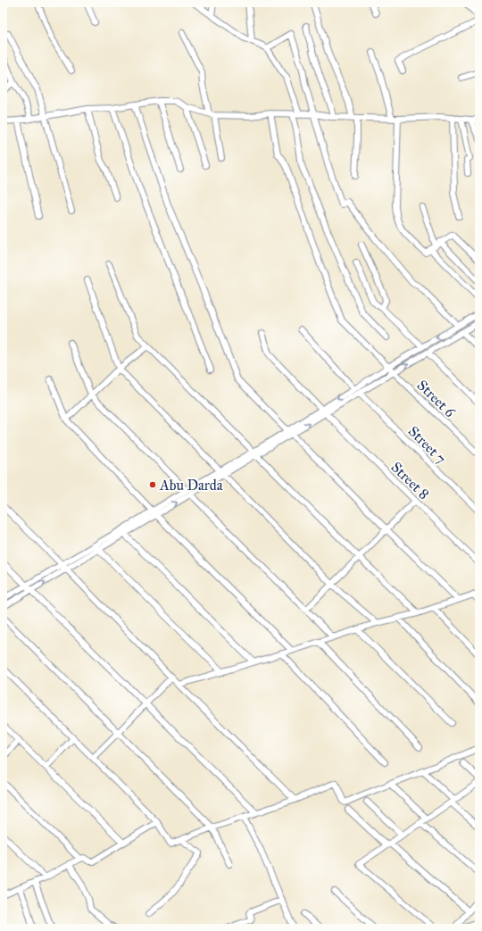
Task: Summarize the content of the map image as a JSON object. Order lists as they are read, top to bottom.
{
  "streets": {
    "street": ["Street 6", "Street 7", "Street 8"]
  },
  "places": ["Abu Darda"]
}
